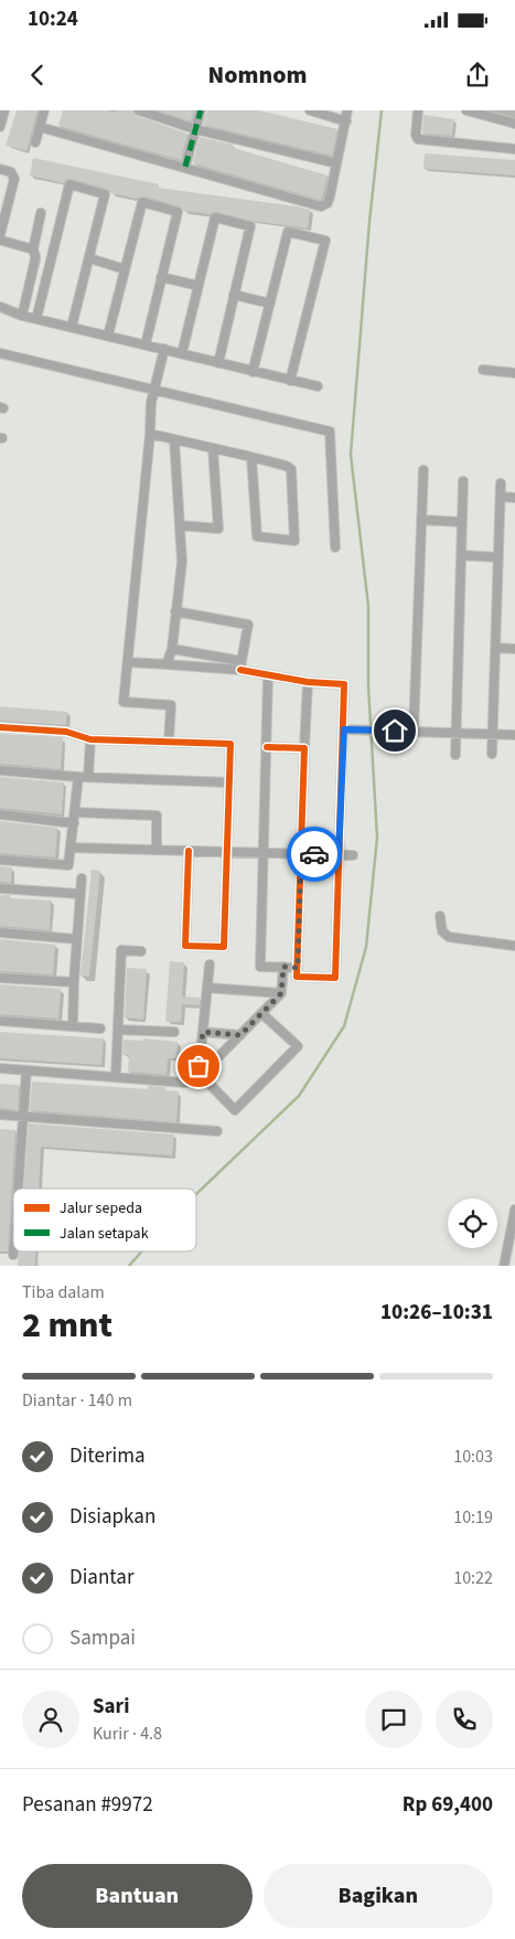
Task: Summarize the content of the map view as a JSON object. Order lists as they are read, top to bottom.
{
  "legend": ["Jalur sepeda", "Jalan setapak"],
  "page": {
    "status": "10:24",
    "header": "Nomnom",
    "heading": ["2 mnt", "Tiba dalam", "10:26–10:31"],
    "panel": [
      "Sari",
      "Kurir · 4.8",
      "Pesanan #9972",
      "Rp 69,400"
    ],
    "bar": "Diantar · 140 m",
    "list": [
      ["Diterima", "10:03"],
      ["Disiapkan", "10:19"],
      ["Diantar", "10:22"],
      "Sampai"
    ],
    "buttons": ["Bantuan", "Bagikan"]
  }
}
